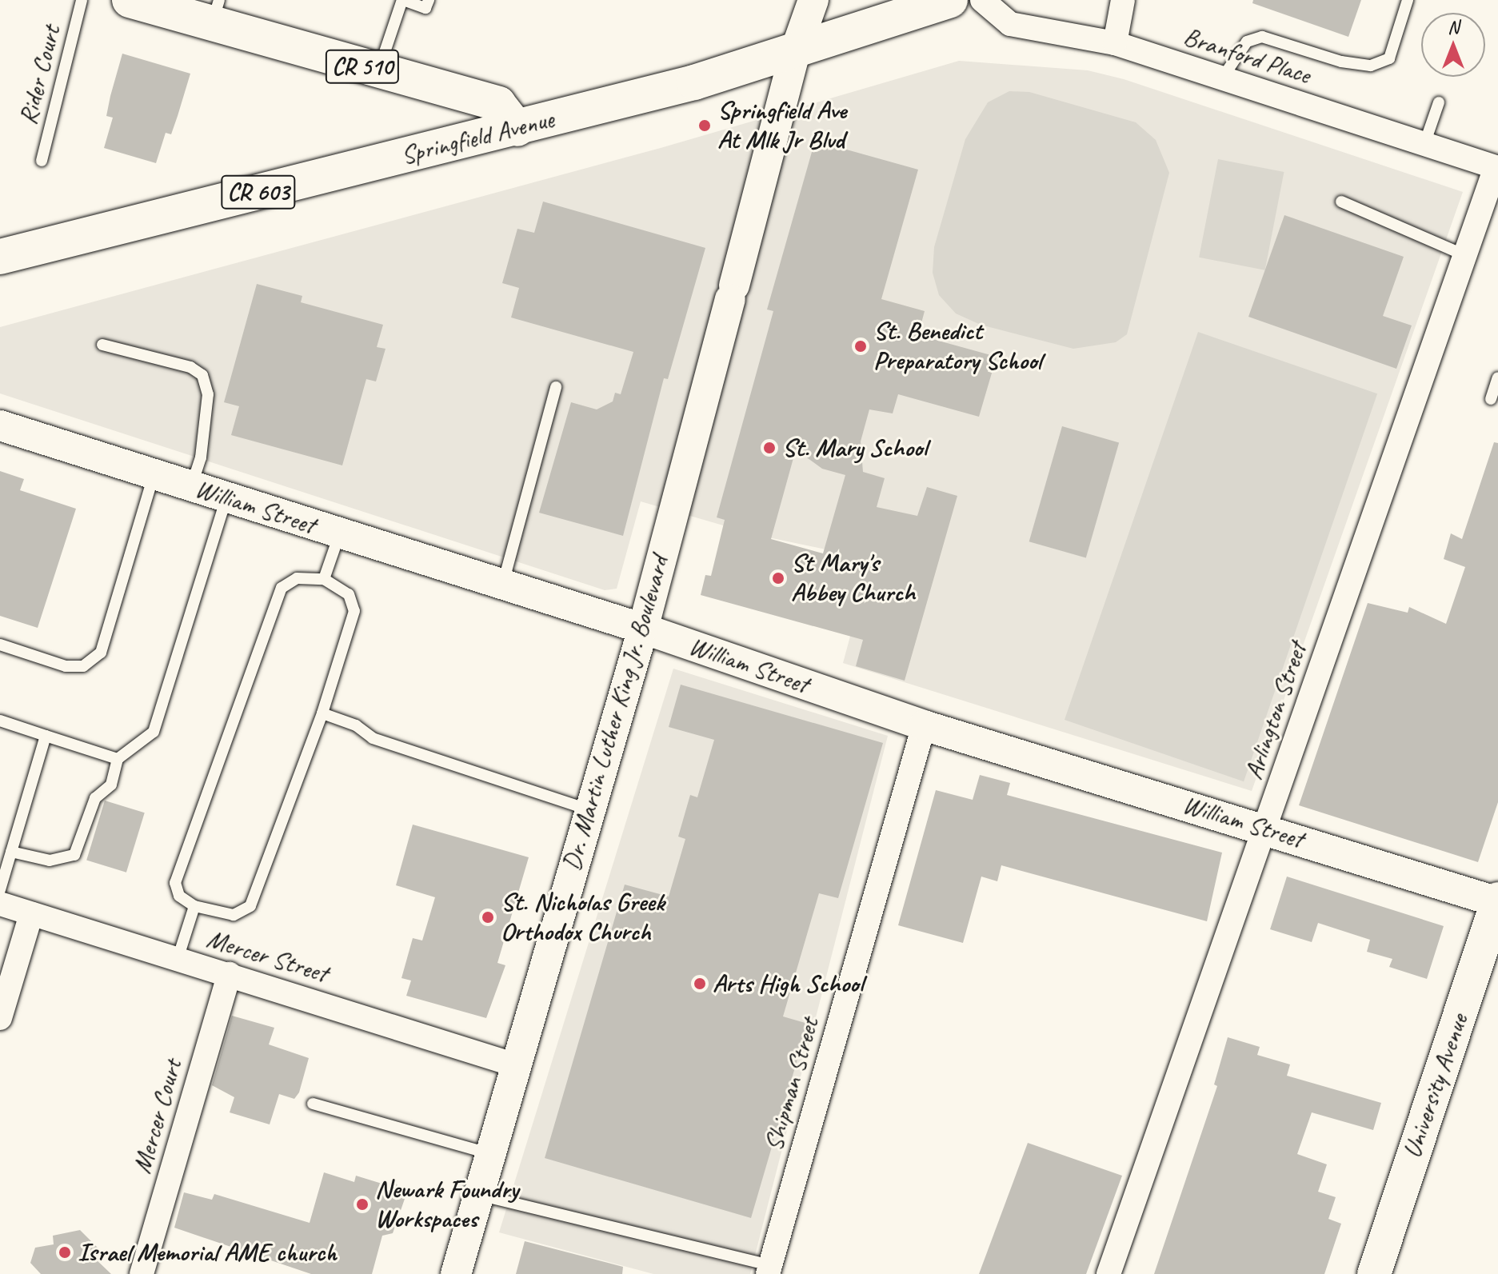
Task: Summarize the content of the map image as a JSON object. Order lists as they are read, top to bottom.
{
  "streets": {
    "main road": [
      "CR 510",
      "Springfield Avenue",
      "CR 603",
      "University Avenue"
    ],
    "street": [
      "Branford Place",
      "William Street",
      "Arlington Street",
      "Dr. Martin Luther King Jr. Boulevard",
      "Mercer Street",
      "Shipman Street",
      "Mercer Court"
    ],
    "lane": ["Rider Court"]
  },
  "crossings": [
    ["Branford Place", "Arlington Street"],
    ["CR 510", "Springfield Avenue"],
    ["Springfield Avenue", "Dr. Martin Luther King Jr. Boulevard"],
    ["William Street", "Arlington Street"],
    ["William Street", "Dr. Martin Luther King Jr. Boulevard"],
    ["William Street", "Shipman Street"],
    ["William Street", "University Avenue"],
    ["Dr. Martin Luther King Jr. Boulevard", "Mercer Street"],
    ["Mercer Street", "Mercer Court"]
  ],
  "places": [
    "Springfield Ave At Mlk Jr Blvd",
    "St. Benedict Preparatory School",
    "St. Mary School",
    "St Mary's Abbey Church",
    "St. Nicholas Greek Orthodox Church",
    "Arts High School",
    "Newark Foundry Workspaces",
    "Israel Memorial AME church"
  ],
  "north": "top"
}
